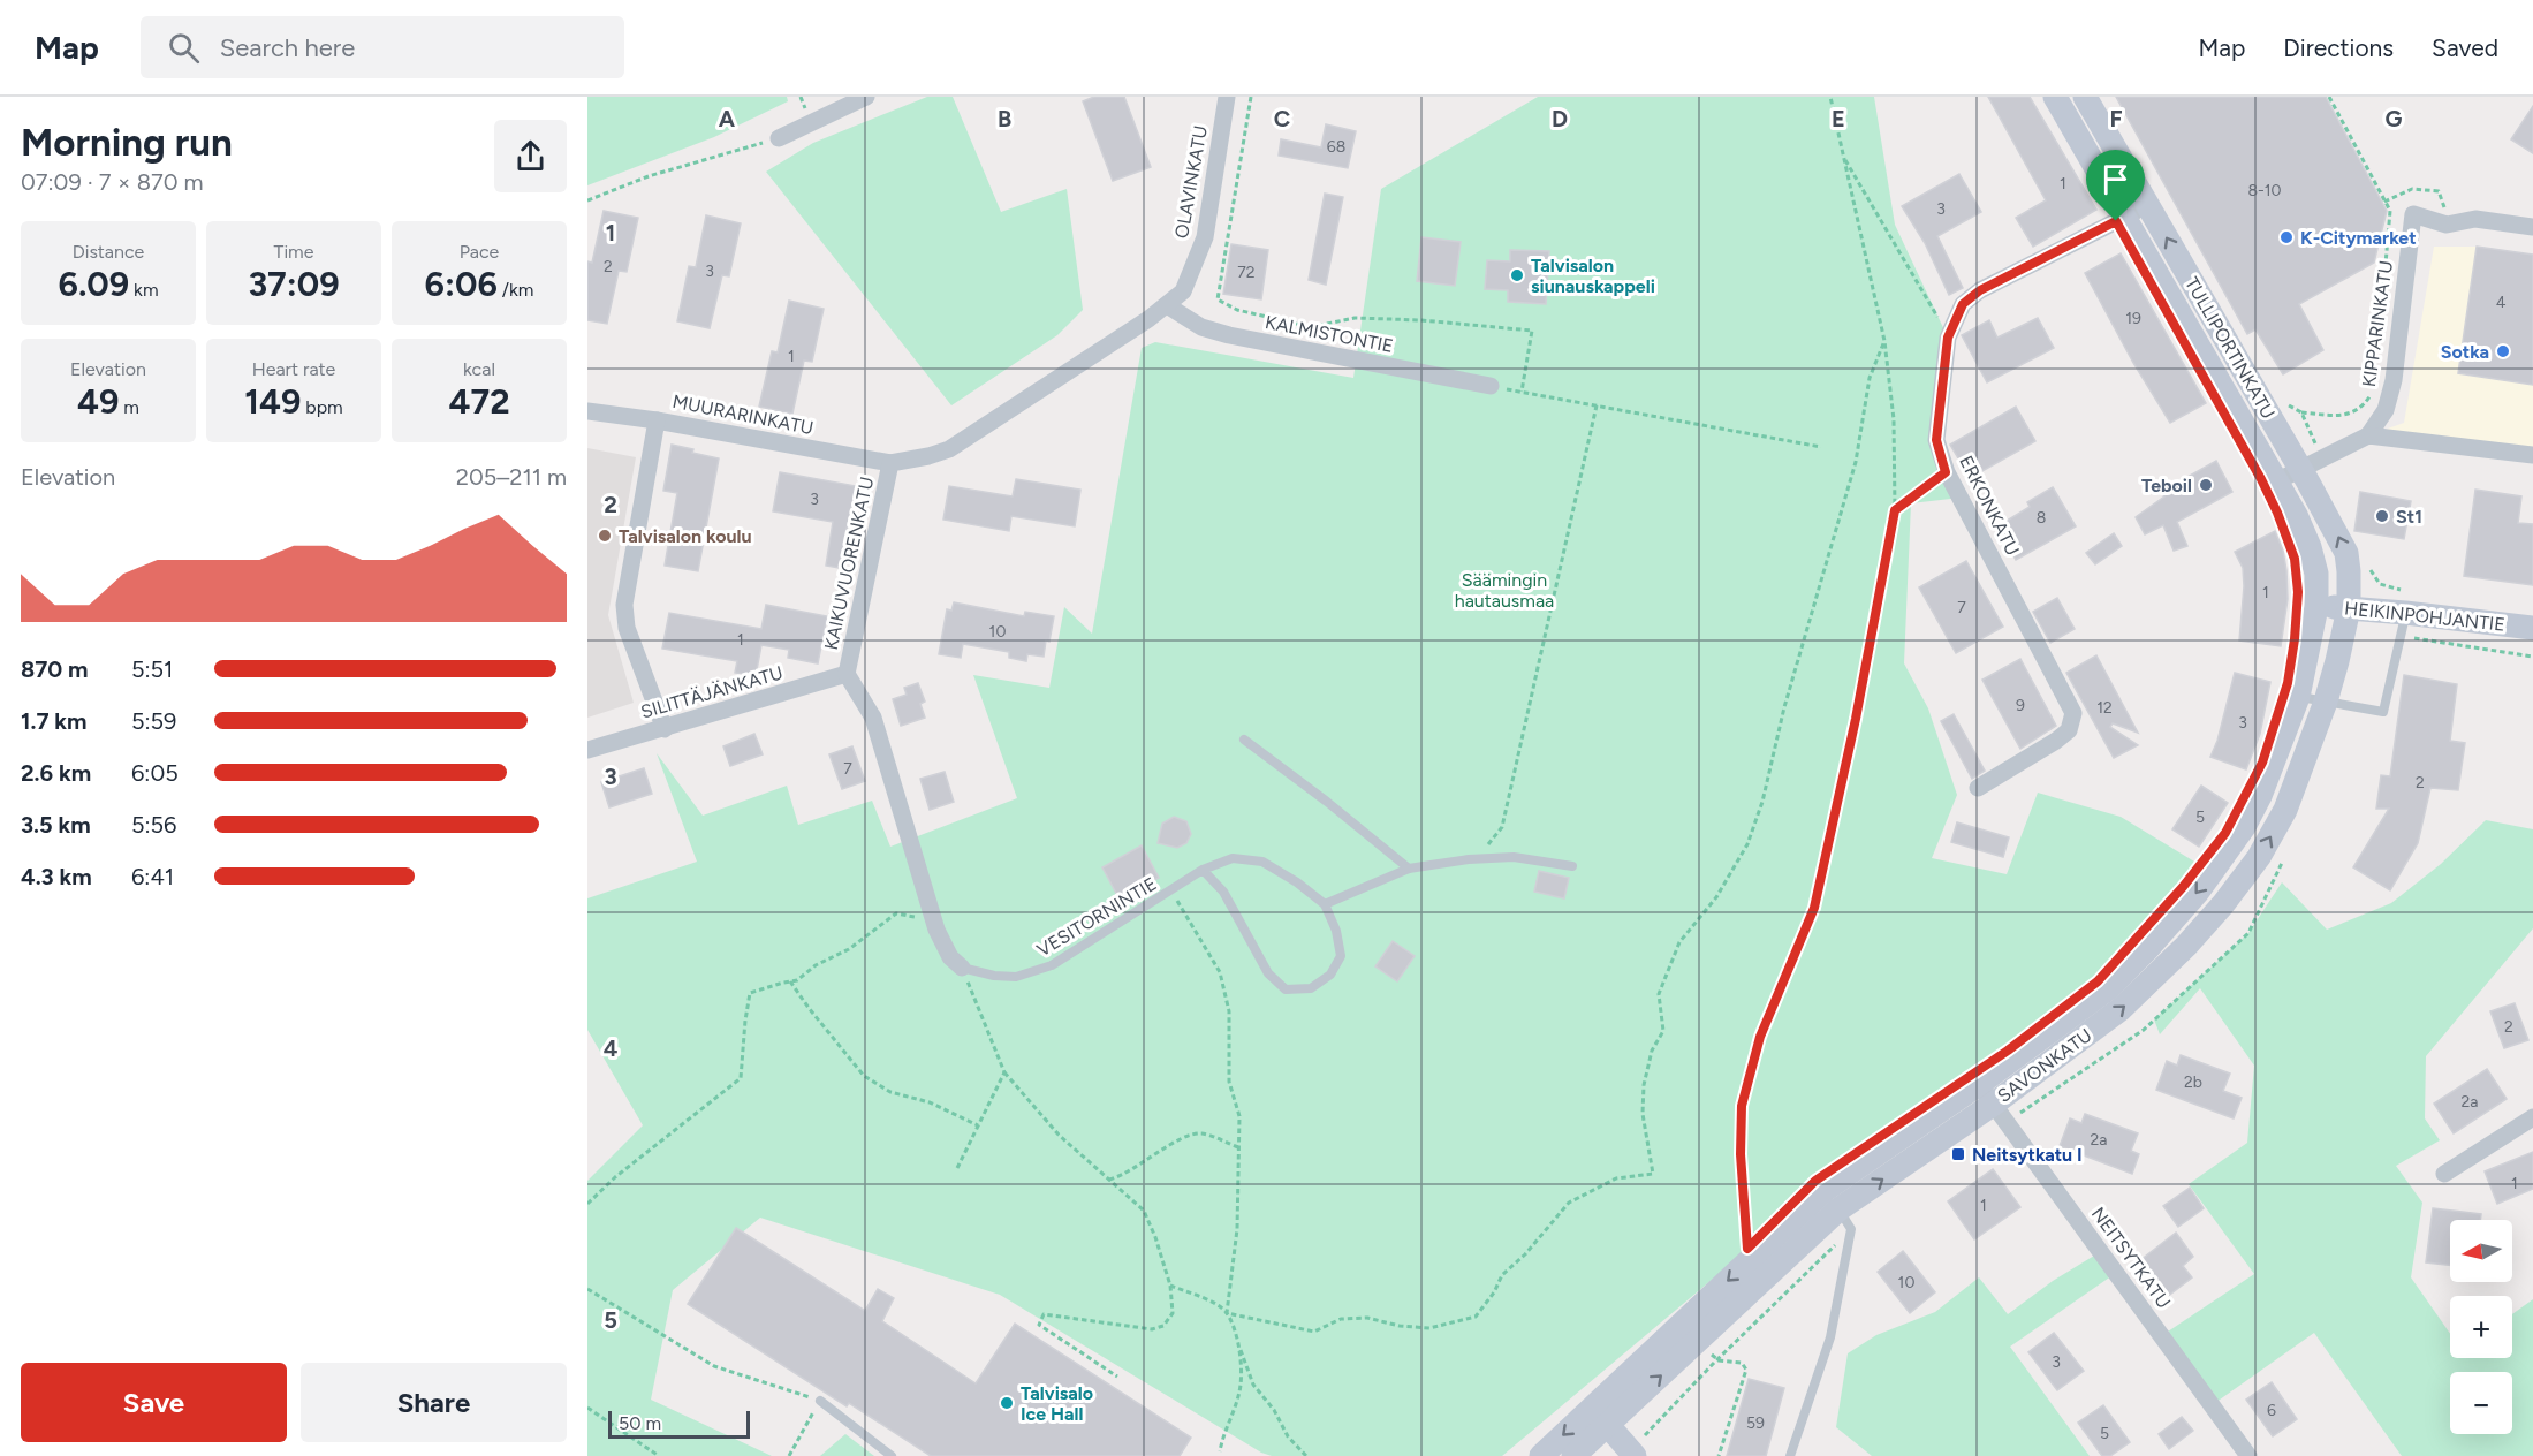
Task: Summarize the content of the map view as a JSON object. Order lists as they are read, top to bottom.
{
  "streets": {
    "main road": ["TULLIPORTINKATU", "HEIKINPOHJANTIE", "SAVONKATU"],
    "street": [
      "OLAVINKATU",
      "KIPPARINKATU",
      "KALMISTONTIE",
      "MUURARINKATU",
      "ERKONKATU",
      "KAIKUVUORENKATU",
      "SILITTÄJÄNKATU",
      "NEITSYTKATU"
    ],
    "lane": ["VESITORNINTIE"]
  },
  "crossings": [
    ["OLAVINKATU", "KALMISTONTIE"],
    ["OLAVINKATU", "KAIKUVUORENKATU"],
    ["KALMISTONTIE", "KAIKUVUORENKATU"],
    ["TULLIPORTINKATU", "ERKONKATU"],
    ["TULLIPORTINKATU", "HEIKINPOHJANTIE"],
    ["TULLIPORTINKATU", "SAVONKATU"],
    ["MUURARINKATU", "KAIKUVUORENKATU"],
    ["KAIKUVUORENKATU", "SILITTÄJÄNKATU"],
    ["KAIKUVUORENKATU", "VESITORNINTIE"],
    ["HEIKINPOHJANTIE", "SAVONKATU"],
    ["SAVONKATU", "NEITSYTKATU"]
  ],
  "parks": ["Säämingin hautausmaa"],
  "places": {
    "other": [
      "K-Citymarket",
      "Talvisalon siunauskappeli",
      "Sotka",
      "Teboil",
      "St1",
      "Talvisalon koulu",
      "Talvisalo Ice Hall"
    ],
    "transit": ["Neitsytkatu I"]
  },
  "house_numbers": [
    "68",
    "1",
    "8-10",
    "3",
    "2",
    "3",
    "72",
    "4",
    "19",
    "1",
    "3",
    "8",
    "1",
    "7",
    "10",
    "1",
    "9",
    "12",
    "3",
    "7",
    "2",
    "5",
    "2",
    "2b",
    "2a",
    "2a",
    "1",
    "1",
    "10",
    "3",
    "6",
    "59",
    "5"
  ],
  "scale_bar": "50 m",
  "north": "left",
  "page": {
    "header": "Map",
    "search": "Search here",
    "nav": ["Map", "Directions", "Saved"],
    "heading": ["Morning run", "07:09 · 7 × 870 m"],
    "stats": [
      ["Distance", "6.09 km"],
      ["Time", "37:09"],
      ["Pace", "6:06 /km"],
      ["Elevation", "49 m"],
      ["Heart rate", "149 bpm"],
      ["kcal", "472"]
    ],
    "chart": ["Elevation", "205–211 m"],
    "list": [
      {
        "name": "870 m",
        "note": "5:51"
      },
      {
        "name": "1.7 km",
        "note": "5:59"
      },
      {
        "name": "2.6 km",
        "note": "6:05"
      },
      {
        "name": "3.5 km",
        "note": "5:56"
      },
      {
        "name": "4.3 km",
        "note": "6:41"
      }
    ],
    "map_buttons": ["+", "−"],
    "buttons": ["Save", "Share"],
    "scale": "50 m"
  },
  "grid": {
    "columns": [
      "A",
      "B",
      "C",
      "D",
      "E",
      "F",
      "G"
    ],
    "rows": [
      "1",
      "2",
      "3",
      "4",
      "5"
    ]
  }
}
